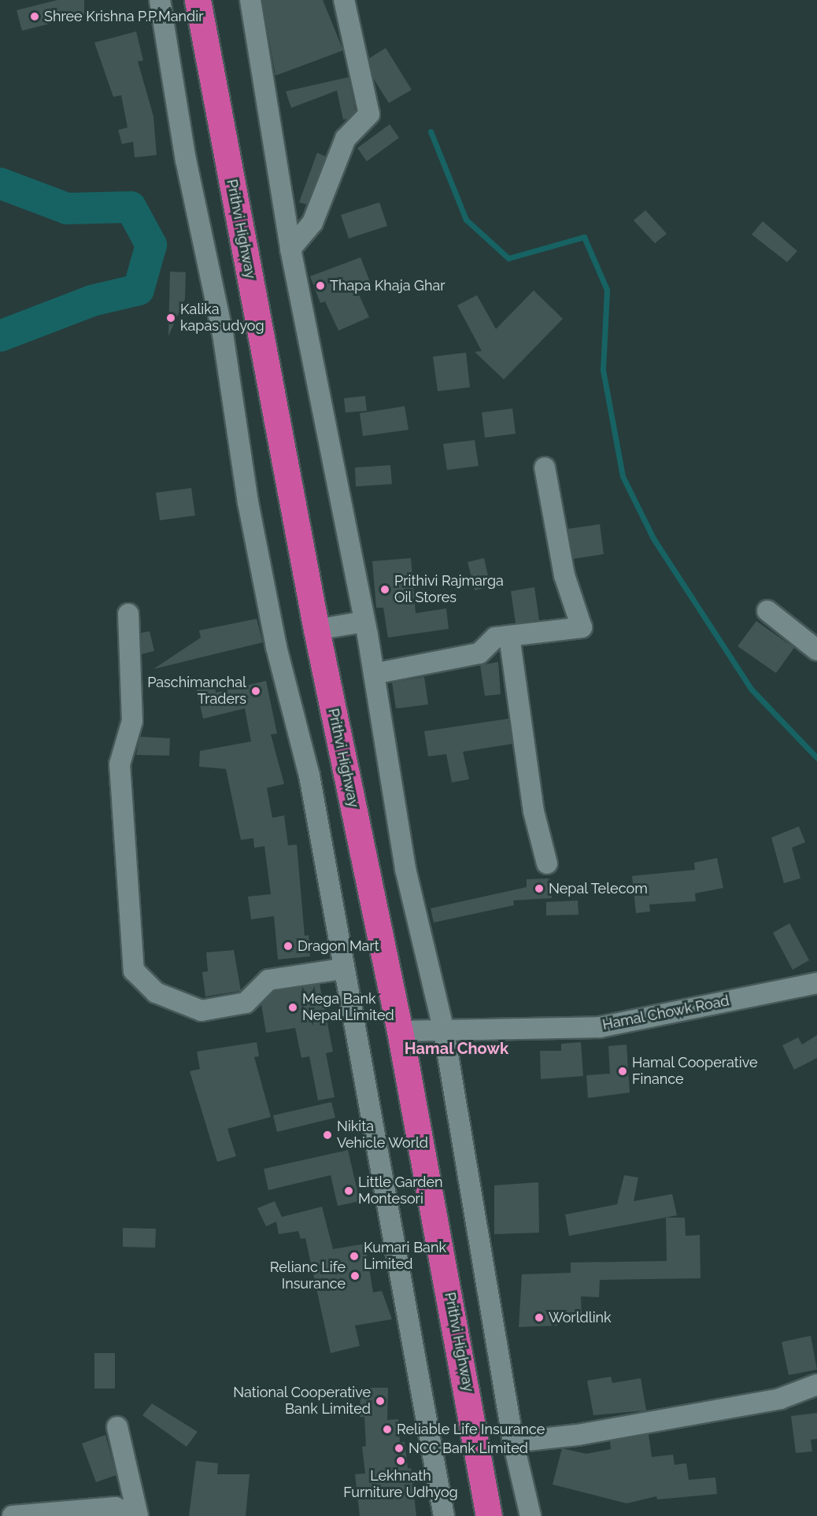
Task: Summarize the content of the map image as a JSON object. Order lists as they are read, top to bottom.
{
  "streets": {
    "highway": ["Prithvi Highway"],
    "street": ["Hamal Chowk Road"]
  },
  "crossings": [
    ["Prithvi Highway", "Hamal Chowk Road"]
  ],
  "districts": ["Hamal Chowk"],
  "places": [
    "Shree Krishna P.P.Mandir",
    "Thapa Khaja Ghar",
    "Kalika kapas udyog",
    "Prithivi Rajmarga Oil Stores",
    "Paschimanchal Traders",
    "Nepal Telecom",
    "Dragon Mart",
    "Mega Bank Nepal Limited",
    "Hamal Cooperative Finance",
    "Nikita Vehicle World",
    "Little Garden Montesori",
    "Kumari Bank Limited",
    "Relianc Life Insurance",
    "Worldlink",
    "National Cooperative Bank Limited",
    "Reliable Life Insurance",
    "NCC Bank Limited",
    "Lekhnath Furniture Udhyog"
  ]
}
